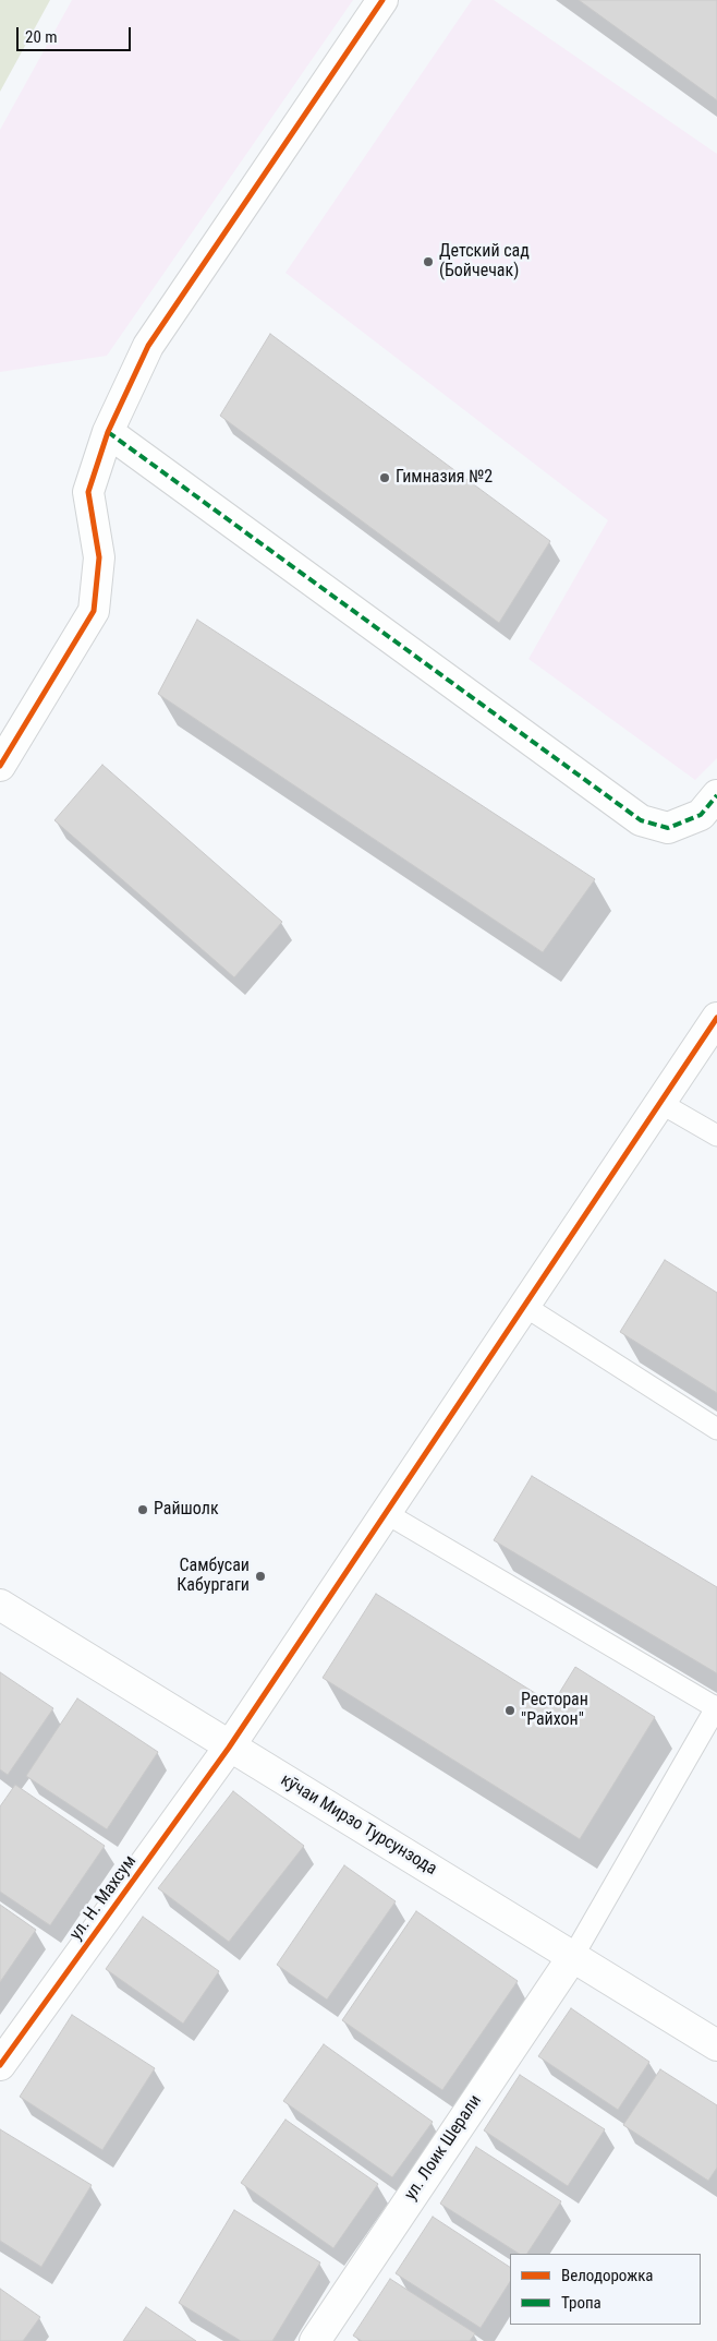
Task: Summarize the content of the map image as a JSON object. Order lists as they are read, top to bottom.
{
  "streets": {
    "street": ["кӯчаи Мирзо Турсунзода", "ул. Н. Махсум", "ул. Лоик Шерали"]
  },
  "crossings": [
    ["кӯчаи Мирзо Турсунзода", "ул. Н. Махсум"],
    ["кӯчаи Мирзо Турсунзода", "ул. Лоик Шерали"]
  ],
  "places": [
    "Детский сад (Бойчечак)",
    "Гимназия №2",
    "Райшолк",
    "Самбусаи Кабургаги",
    "Ресторан \"Райхон\""
  ],
  "legend": ["Велодорожка", "Тропа"],
  "scale_bar": "20 m"
}
